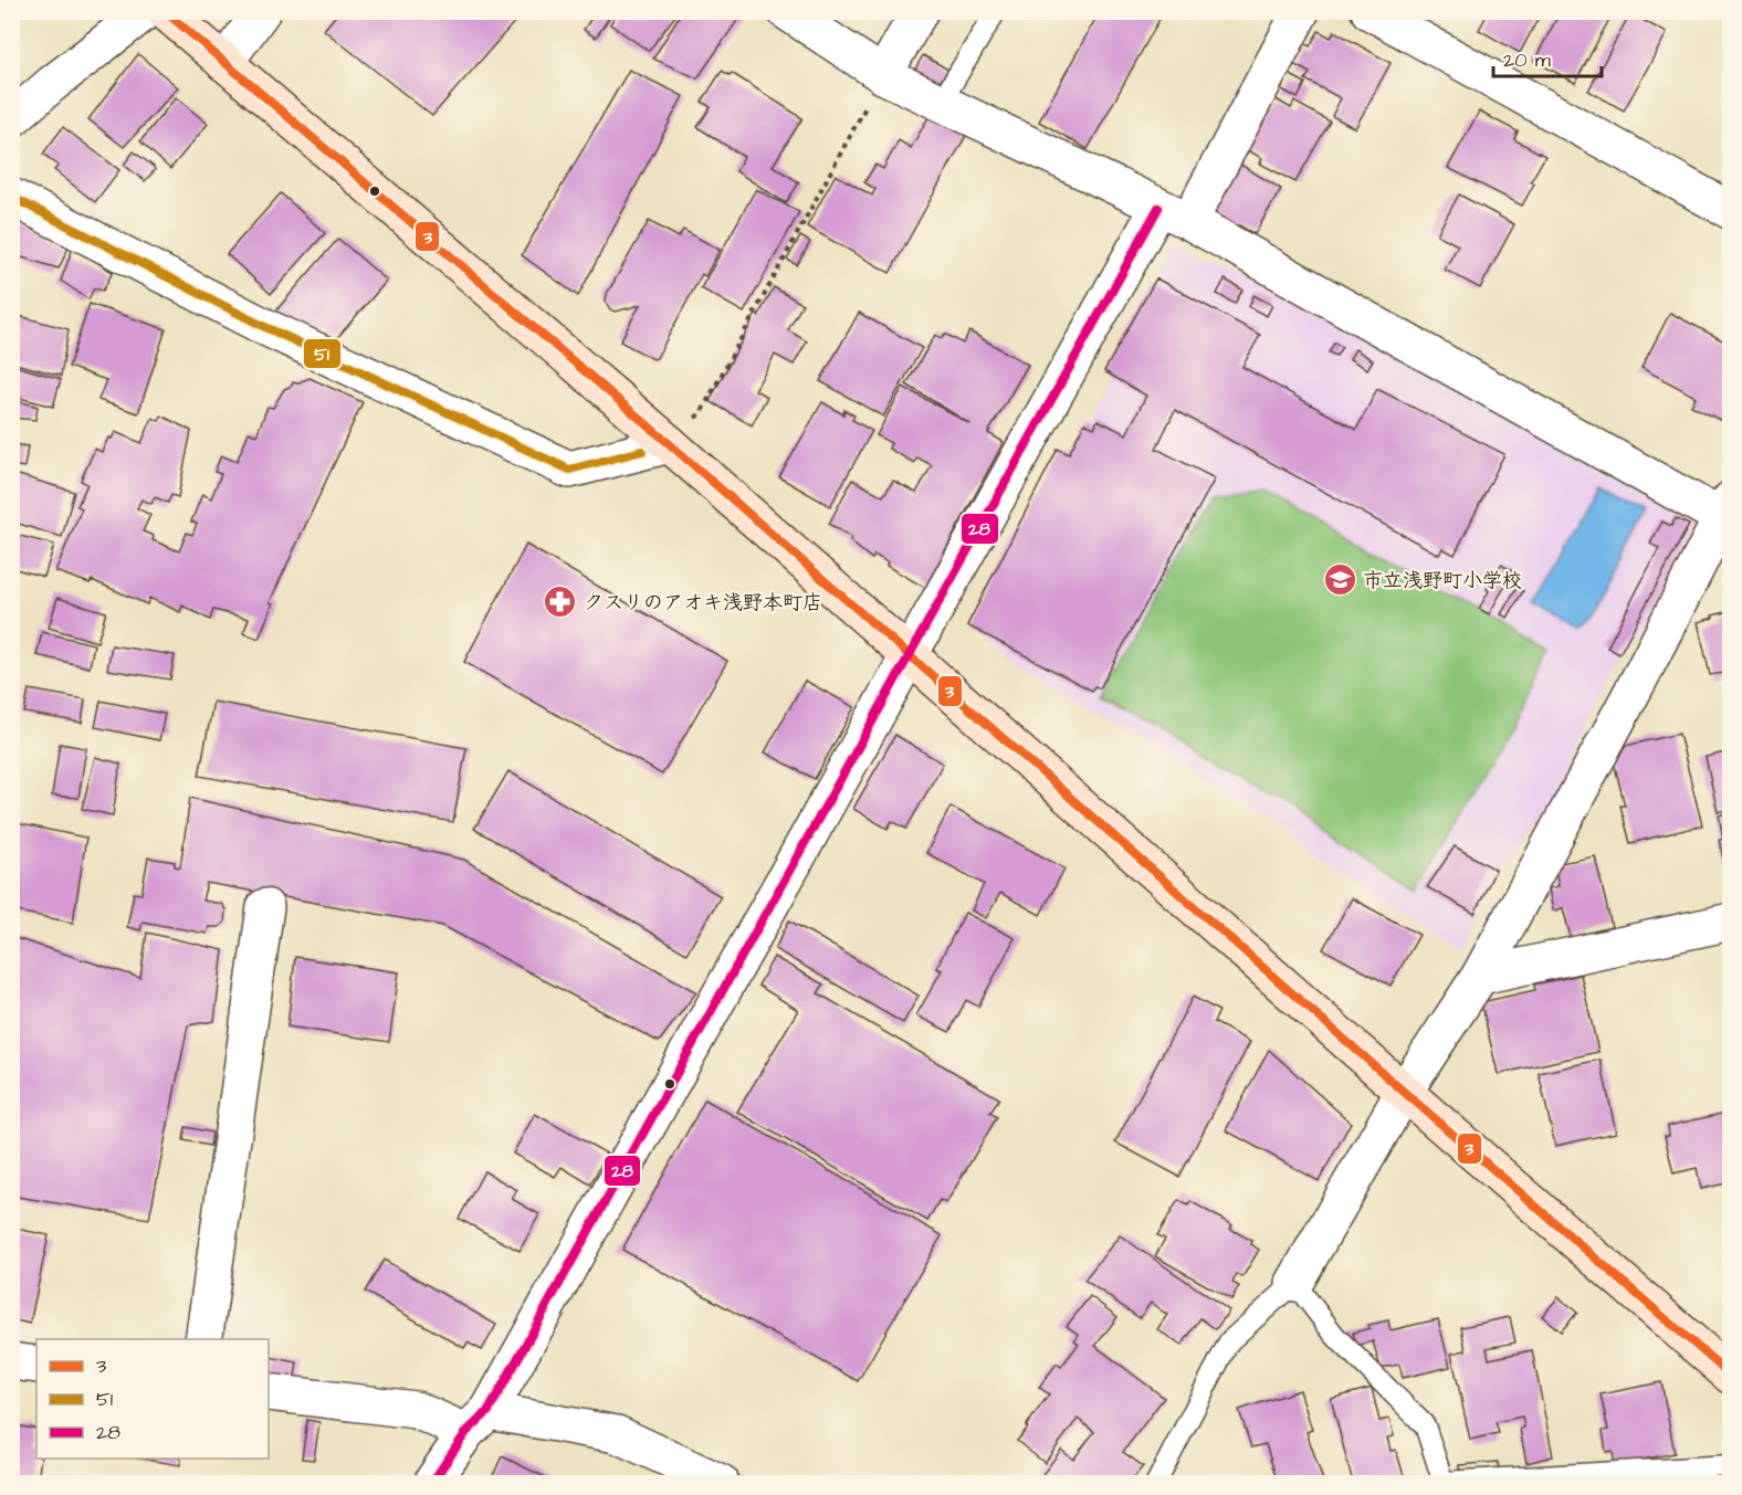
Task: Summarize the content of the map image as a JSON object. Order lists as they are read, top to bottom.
{
  "places": {
    "school or university": ["市立浅野町小学校"],
    "pharmacy": ["クスリのアオキ浅野本町店"]
  },
  "lines": ["transit line 3", "transit line 51", "transit line 28"],
  "legend": ["3", "51", "28"],
  "scale_bar": "20 m"
}
